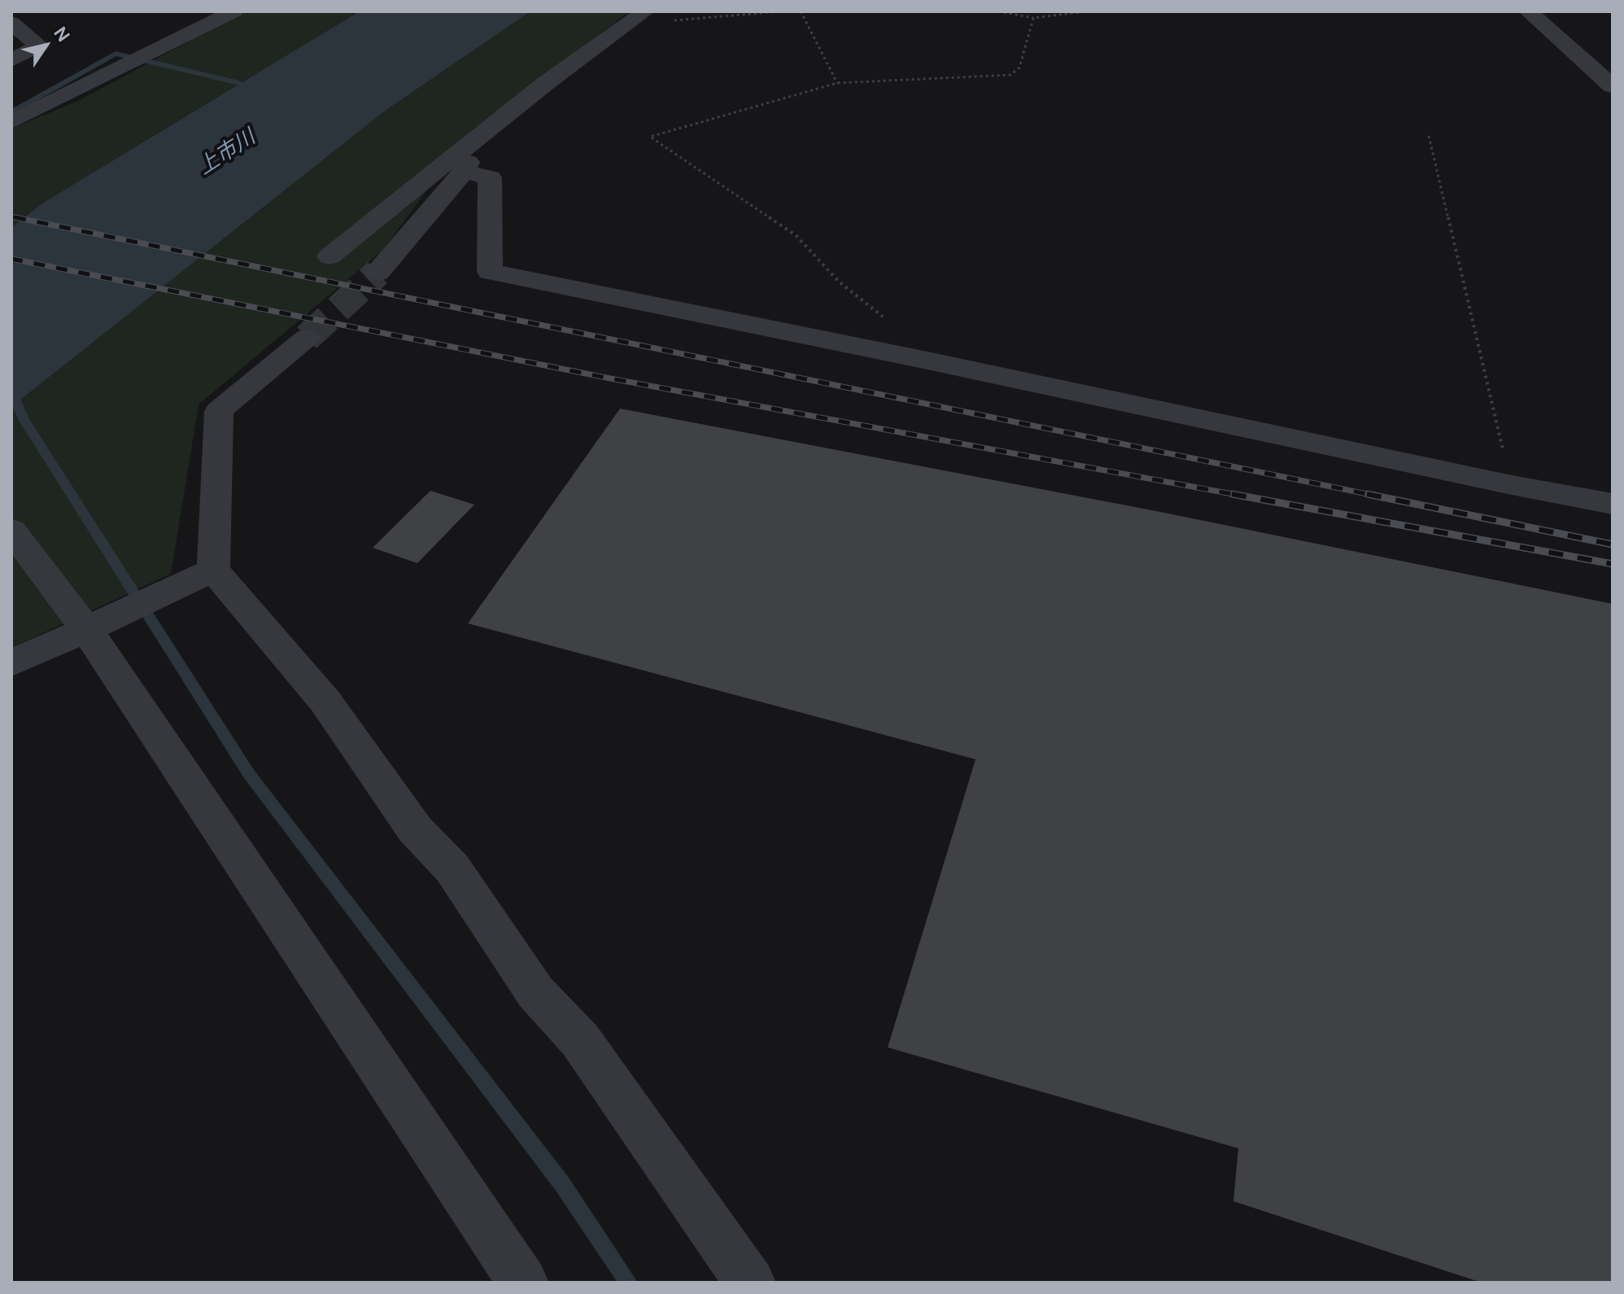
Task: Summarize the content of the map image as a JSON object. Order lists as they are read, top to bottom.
{
  "water": ["上市川"],
  "north": "top right"
}
